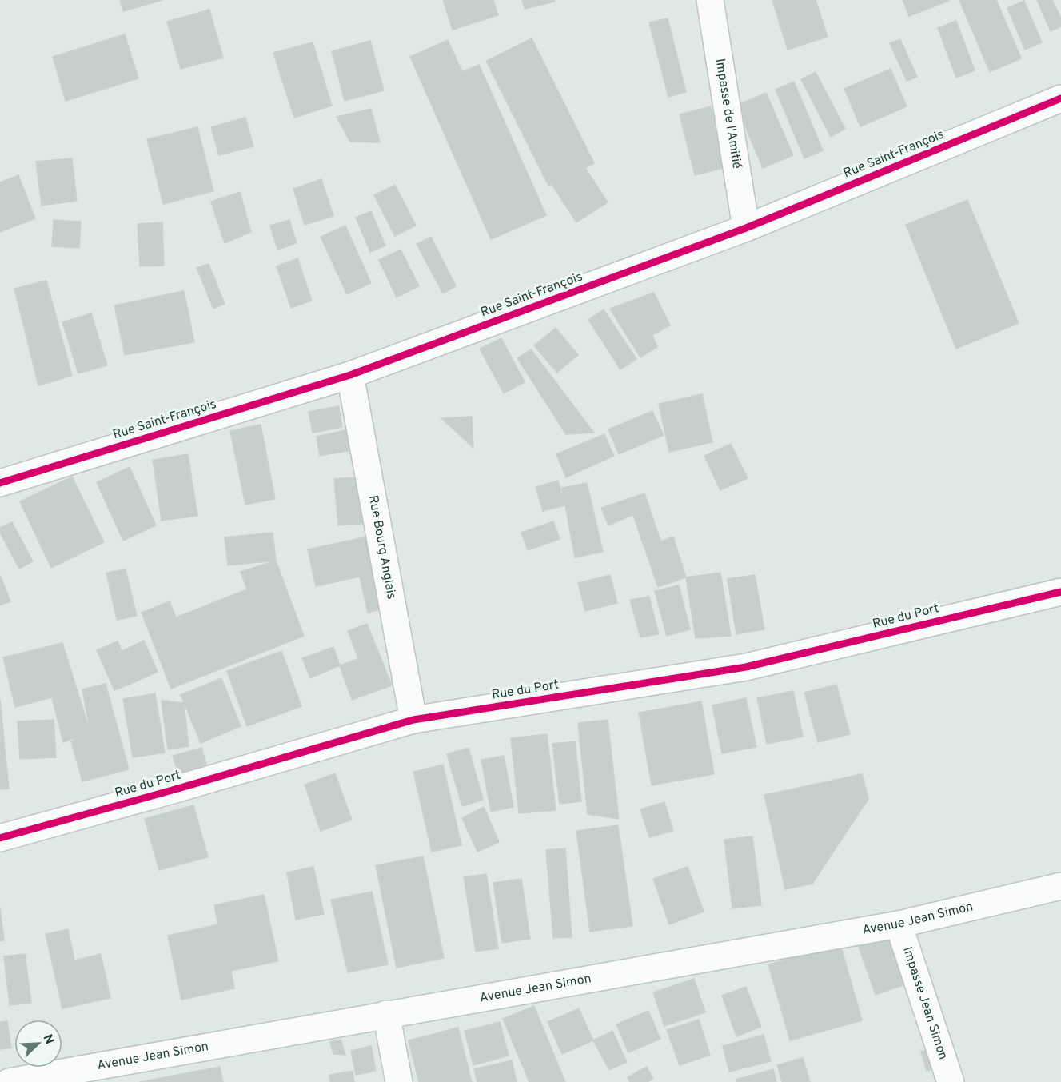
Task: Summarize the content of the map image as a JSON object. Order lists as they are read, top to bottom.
{
  "streets": {
    "street": [
      "Impasse de l'Amitié",
      "Rue Saint-François",
      "Rue Bourg Anglais",
      "Rue du Port",
      "Avenue Jean Simon",
      "Impasse Jean Simon"
    ]
  },
  "crossings": [
    ["Impasse de l'Amitié", "Rue Saint-François"],
    ["Rue Saint-François", "Rue Bourg Anglais"],
    ["Rue Bourg Anglais", "Rue du Port"],
    ["Avenue Jean Simon", "Impasse Jean Simon"]
  ],
  "north": "top right"
}
